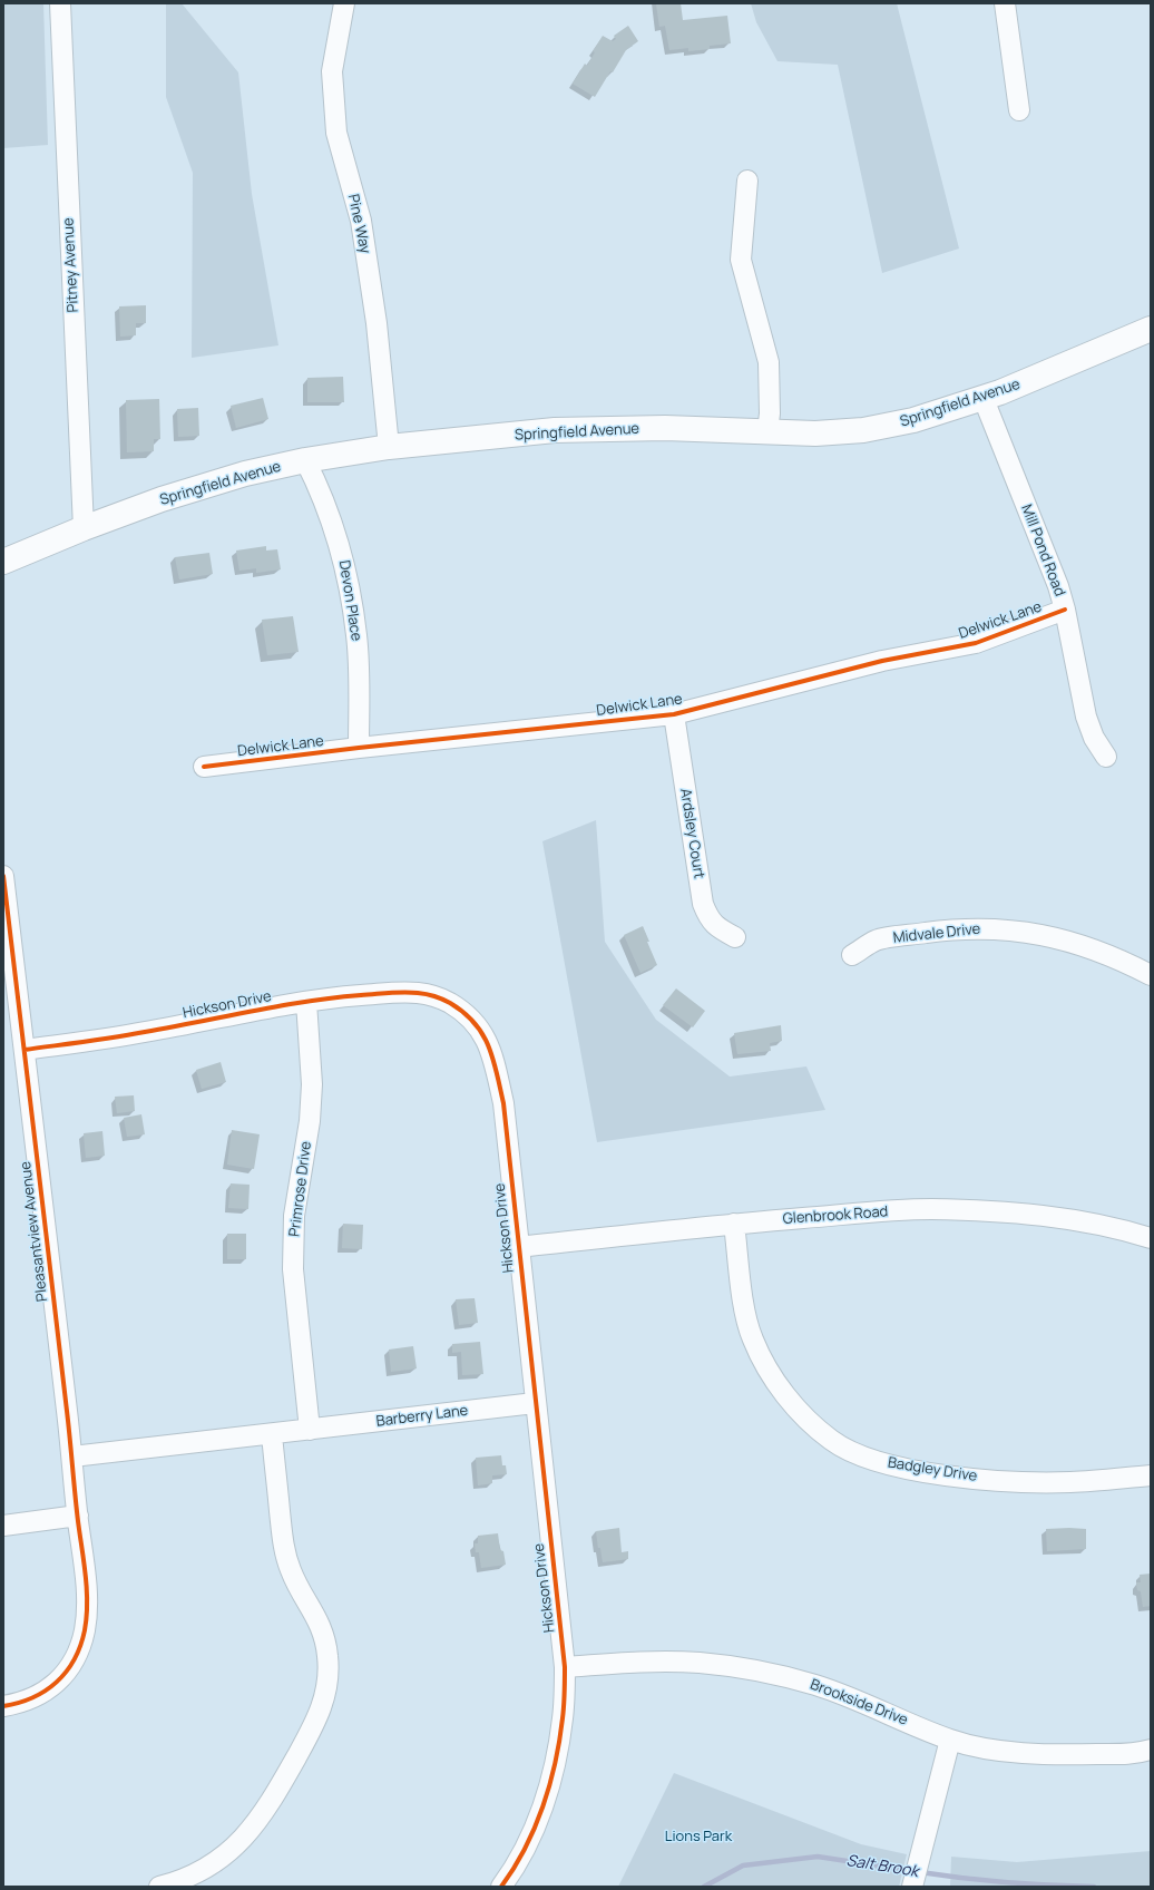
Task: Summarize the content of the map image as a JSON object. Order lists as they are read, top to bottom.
{
  "streets": {
    "main road": ["Springfield Avenue"],
    "street": [
      "Pine Way",
      "Pitney Avenue",
      "Mill Pond Road",
      "Devon Place",
      "Delwick Lane",
      "Ardsley Court",
      "Midvale Drive",
      "Hickson Drive",
      "Primrose Drive",
      "Glenbrook Road",
      "Pleasantview Avenue",
      "Barberry Lane",
      "Badgley Drive",
      "Brookside Drive"
    ]
  },
  "crossings": [
    ["Pine Way", "Springfield Avenue"],
    ["Pitney Avenue", "Springfield Avenue"],
    ["Springfield Avenue", "Mill Pond Road"],
    ["Springfield Avenue", "Devon Place"],
    ["Mill Pond Road", "Delwick Lane"],
    ["Devon Place", "Delwick Lane"],
    ["Delwick Lane", "Ardsley Court"],
    ["Hickson Drive", "Primrose Drive"],
    ["Hickson Drive", "Glenbrook Road"],
    ["Hickson Drive", "Pleasantview Avenue"],
    ["Hickson Drive", "Barberry Lane"],
    ["Hickson Drive", "Brookside Drive"],
    ["Primrose Drive", "Barberry Lane"],
    ["Glenbrook Road", "Badgley Drive"]
  ],
  "water": ["Salt Brook"],
  "parks": ["Lions Park"]
}
